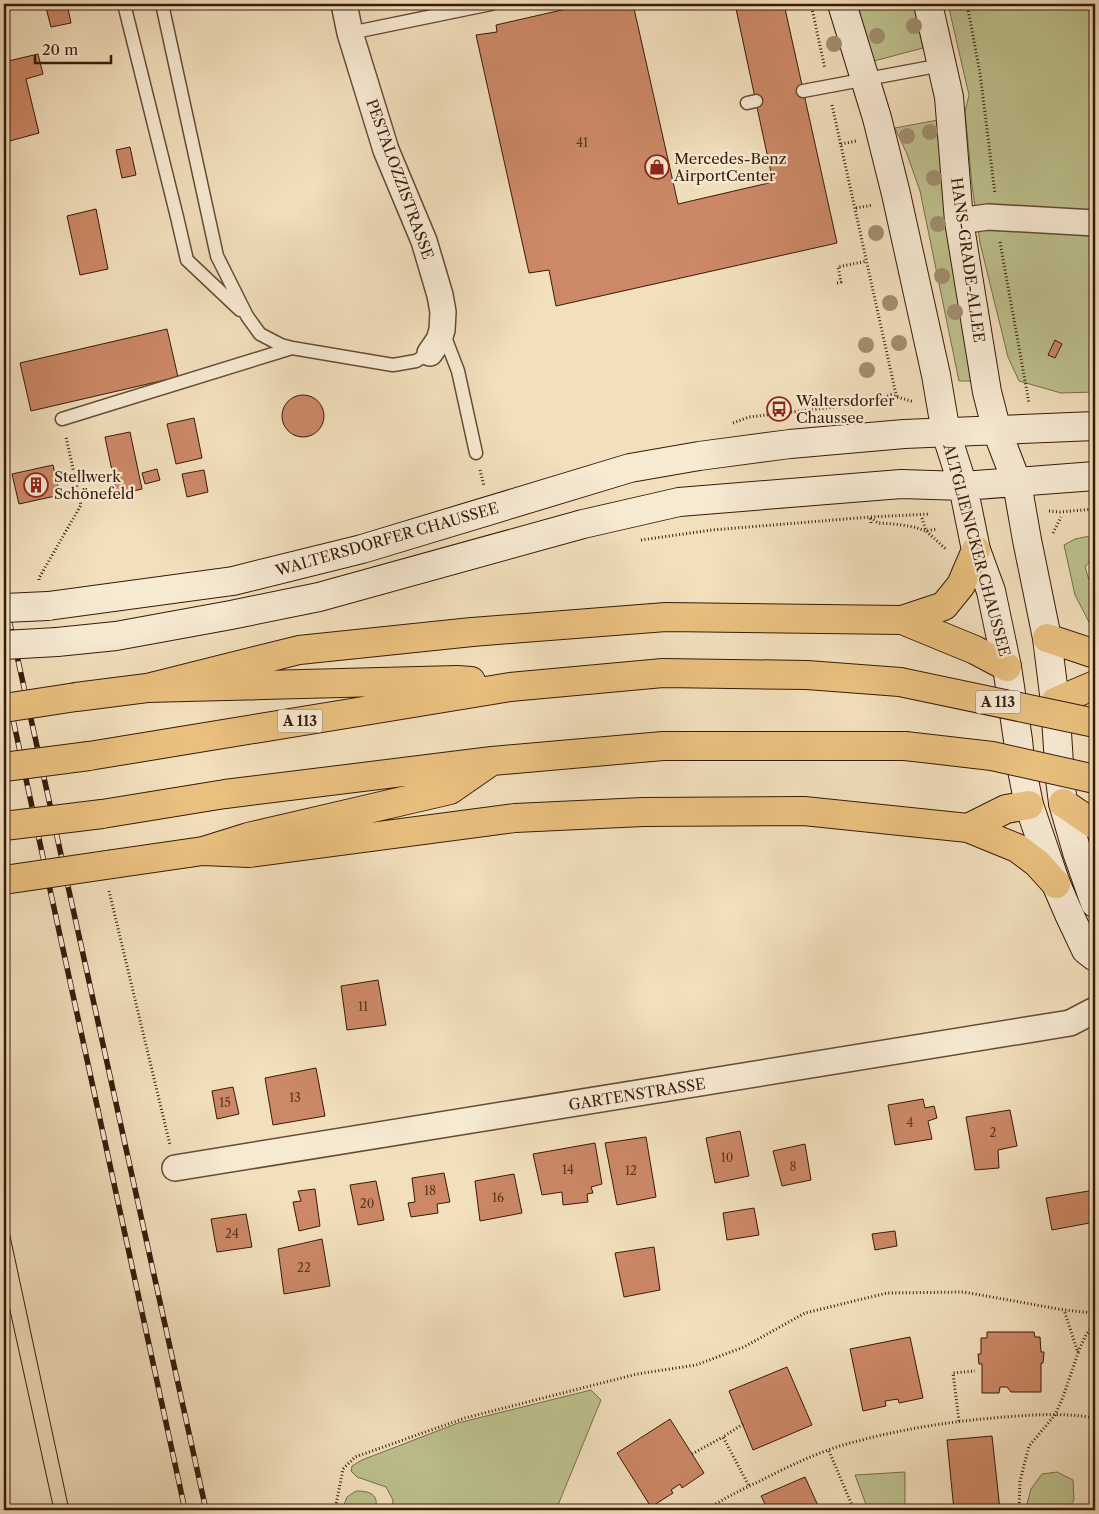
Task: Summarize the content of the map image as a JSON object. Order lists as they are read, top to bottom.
{
  "streets": {
    "highway": ["A 113"],
    "main road": ["HANS-GRADE-ALLEE", "WALTERSDORFER CHAUSSEE", "ALTGLIENICKER CHAUSSEE"],
    "street": ["PESTALOZZISTRASSE", "GARTENSTRASSE"]
  },
  "crossings": [
    ["HANS-GRADE-ALLEE", "WALTERSDORFER CHAUSSEE"],
    ["HANS-GRADE-ALLEE", "ALTGLIENICKER CHAUSSEE"],
    ["WALTERSDORFER CHAUSSEE", "ALTGLIENICKER CHAUSSEE"]
  ],
  "places": {
    "shop": ["Mercedes-Benz AirportCenter"],
    "bus stop": ["Waltersdorfer Chaussee"],
    "building": ["Stellwerk Schönefeld"]
  },
  "house_numbers": [
    "41",
    "11",
    "13",
    "15",
    "4",
    "2",
    "10",
    "8",
    "14",
    "12",
    "18",
    "16",
    "20",
    "24",
    "22"
  ],
  "scale_bar": "20 m"
}
